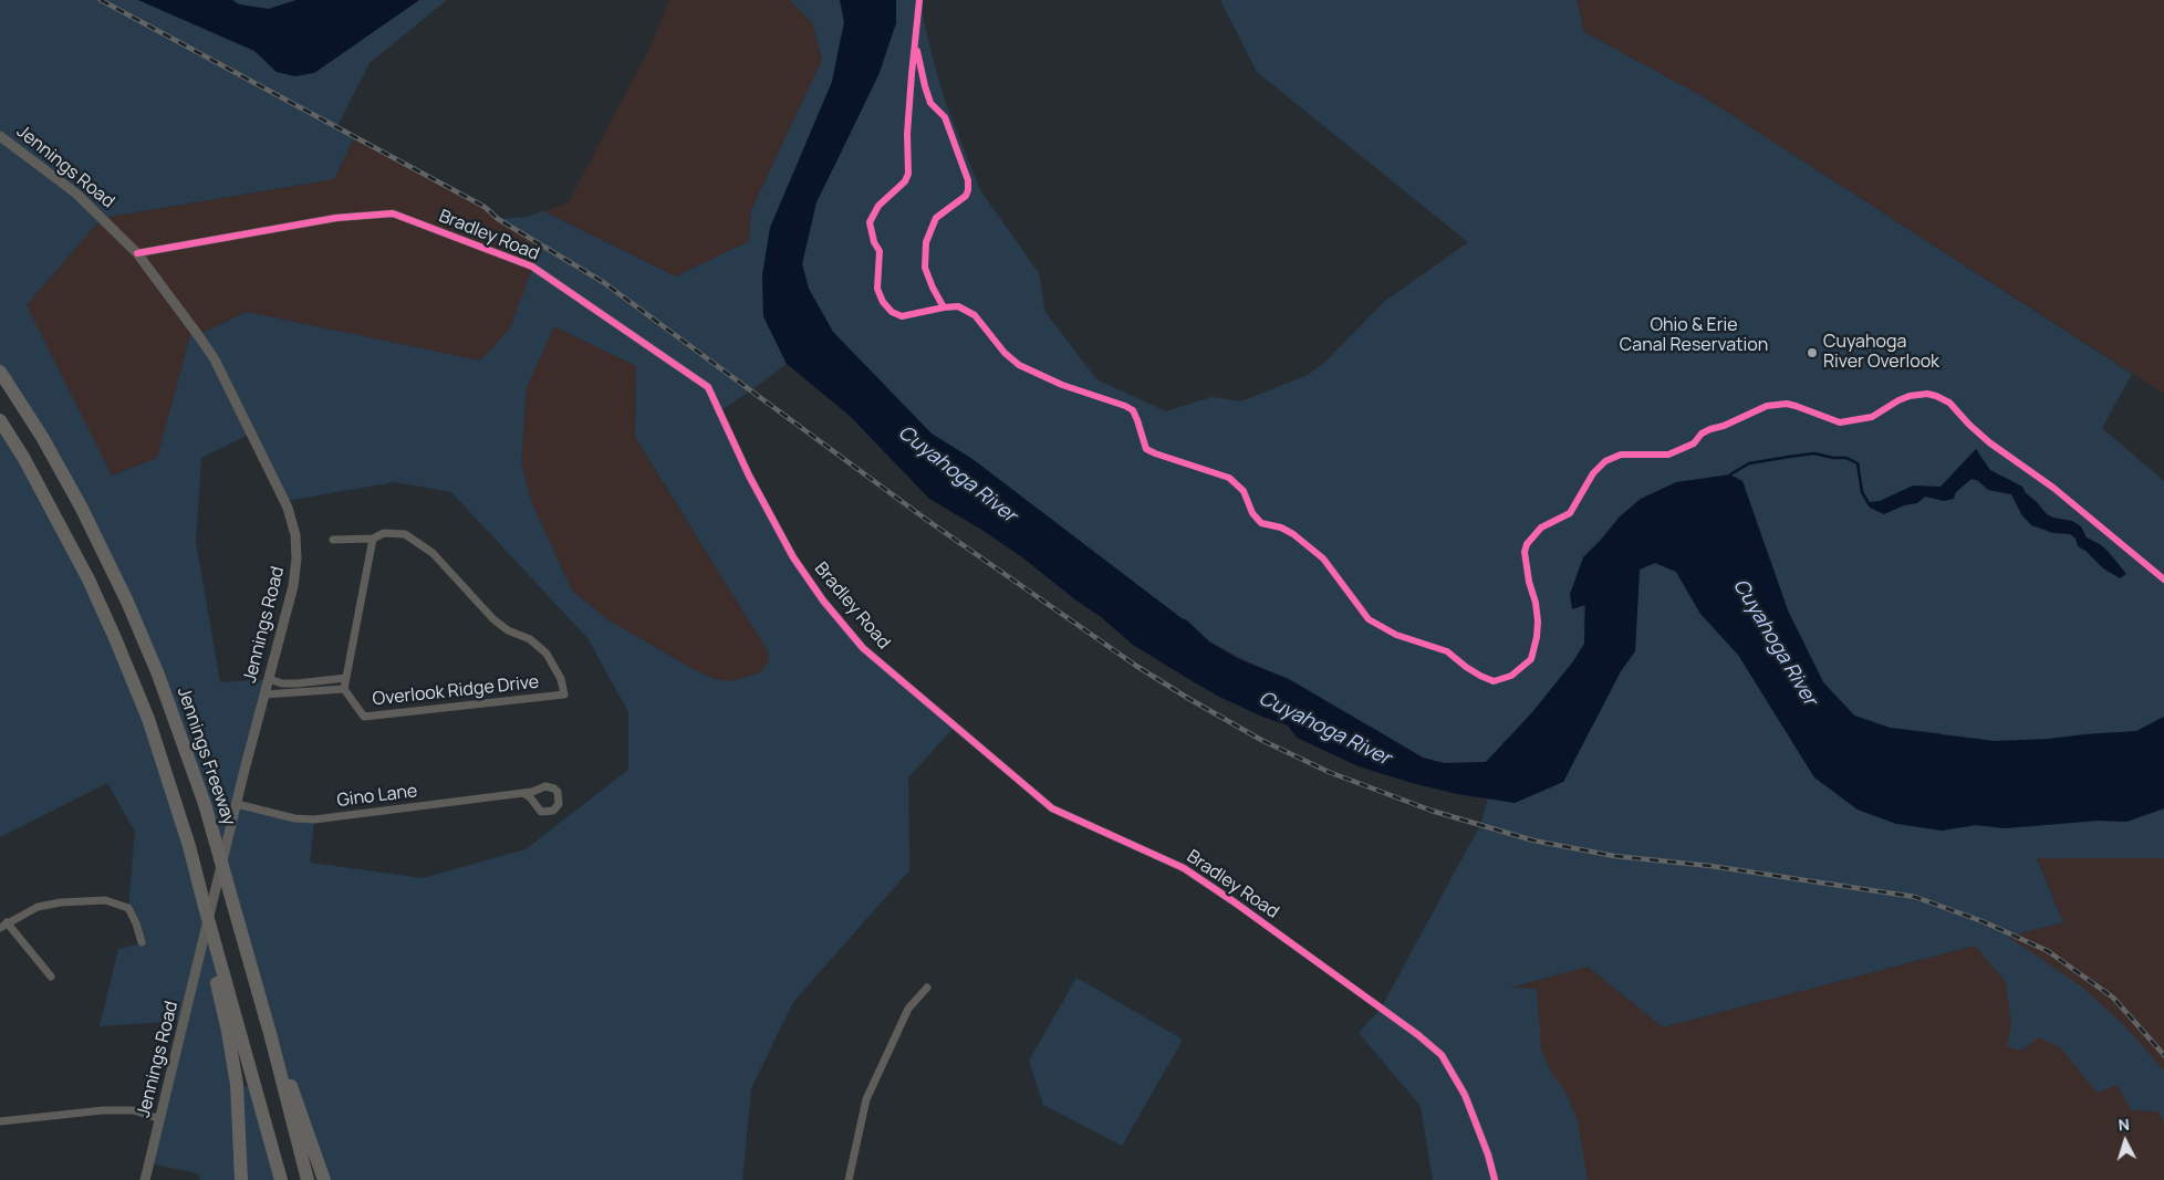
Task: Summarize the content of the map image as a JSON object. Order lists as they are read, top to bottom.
{
  "streets": {
    "highway": ["Jennings Freeway"],
    "street": [
      "Jennings Road",
      "Bradley Road",
      "Overlook Ridge Drive",
      "Gino Lane"
    ]
  },
  "crossings": [
    ["Jennings Road", "Bradley Road"],
    ["Jennings Road", "Gino Lane"]
  ],
  "water": ["Cuyahoga River"],
  "parks": ["Ohio & Erie Canal Reservation"],
  "places": ["Cuyahoga River Overlook"],
  "north": "top"
}
